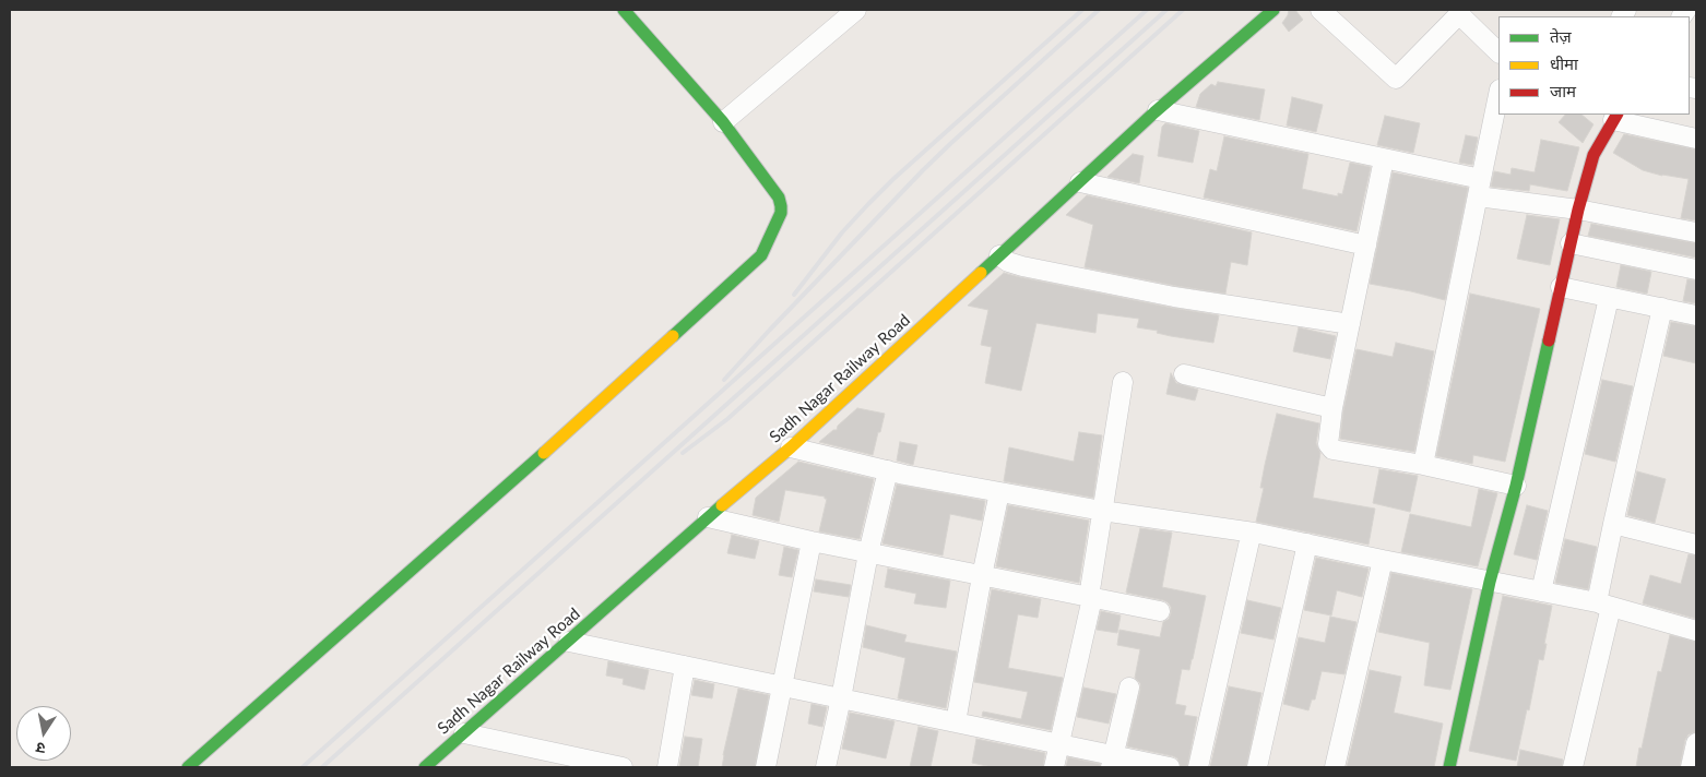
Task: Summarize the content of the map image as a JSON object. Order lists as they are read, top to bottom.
{
  "streets": {
    "street": ["Sadh Nagar Railway Road"]
  },
  "legend": ["तेज़", "धीमा", "जाम"],
  "north": "bottom"
}
